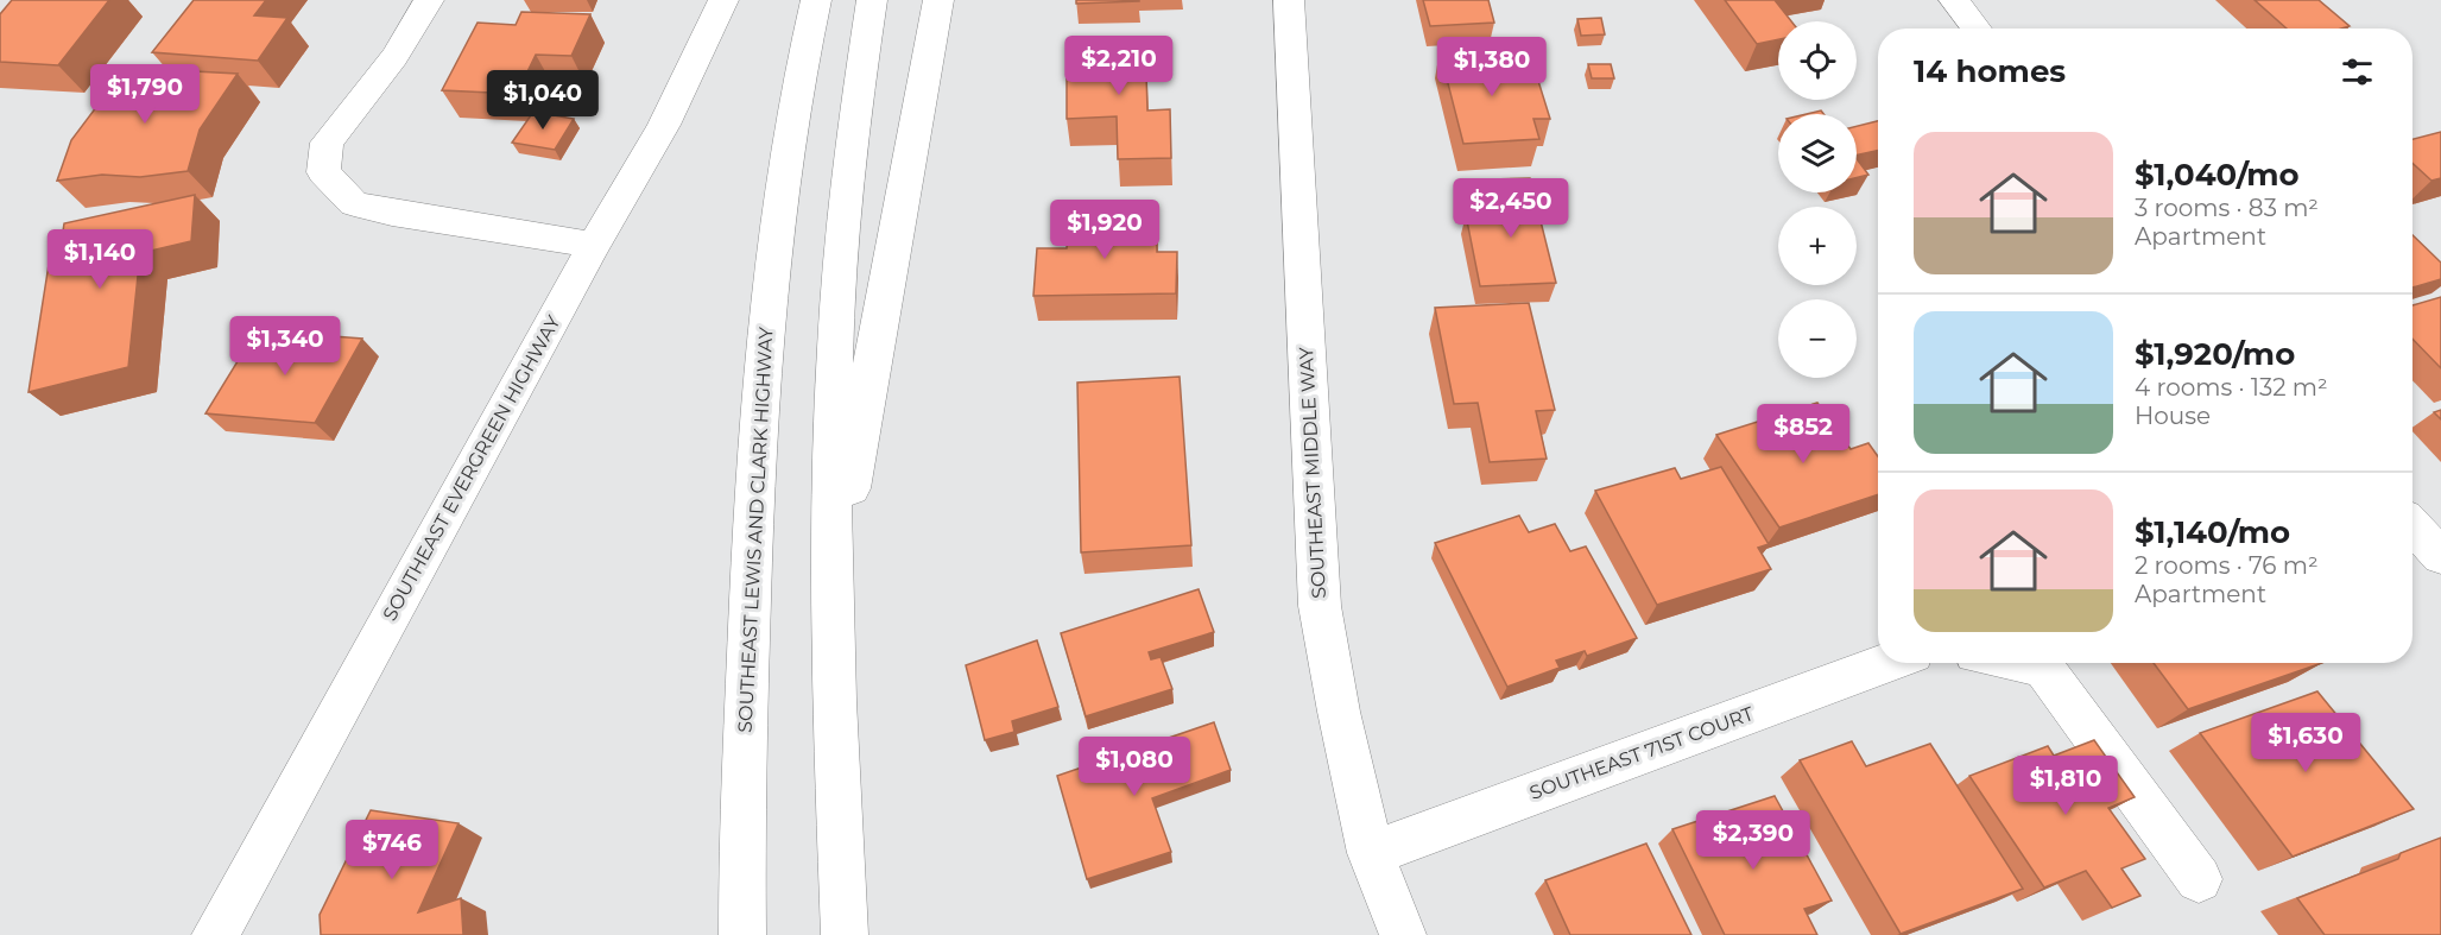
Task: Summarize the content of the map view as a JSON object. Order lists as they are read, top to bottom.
{
  "streets": {
    "main road": [
      "SOUTHEAST EVERGREEN HIGHWAY",
      "SOUTHEAST MIDDLE WAY",
      "SOUTHEAST LEWIS AND CLARK HIGHWAY",
      "SOUTHEAST 71ST COURT"
    ]
  },
  "crossings": [
    ["SOUTHEAST MIDDLE WAY", "SOUTHEAST 71ST COURT"]
  ],
  "page": {
    "map_buttons": ["+", "−"],
    "heading": "14 homes",
    "price": [
      "$2,210",
      "$1,380",
      "$1,790",
      "$1,040",
      "$2,450",
      "$1,920",
      "$1,140",
      "$1,340",
      "$852",
      "$1,630",
      "$1,080",
      "$1,810",
      "$2,390",
      "$746"
    ],
    "list": [
      {
        "name": "$1,040/mo",
        "note": "3 rooms · 83 m² · Apartment"
      },
      {
        "name": "$1,920/mo",
        "note": "4 rooms · 132 m² · House"
      },
      {
        "name": "$1,140/mo",
        "note": "2 rooms · 76 m² · Apartment"
      }
    ]
  }
}
